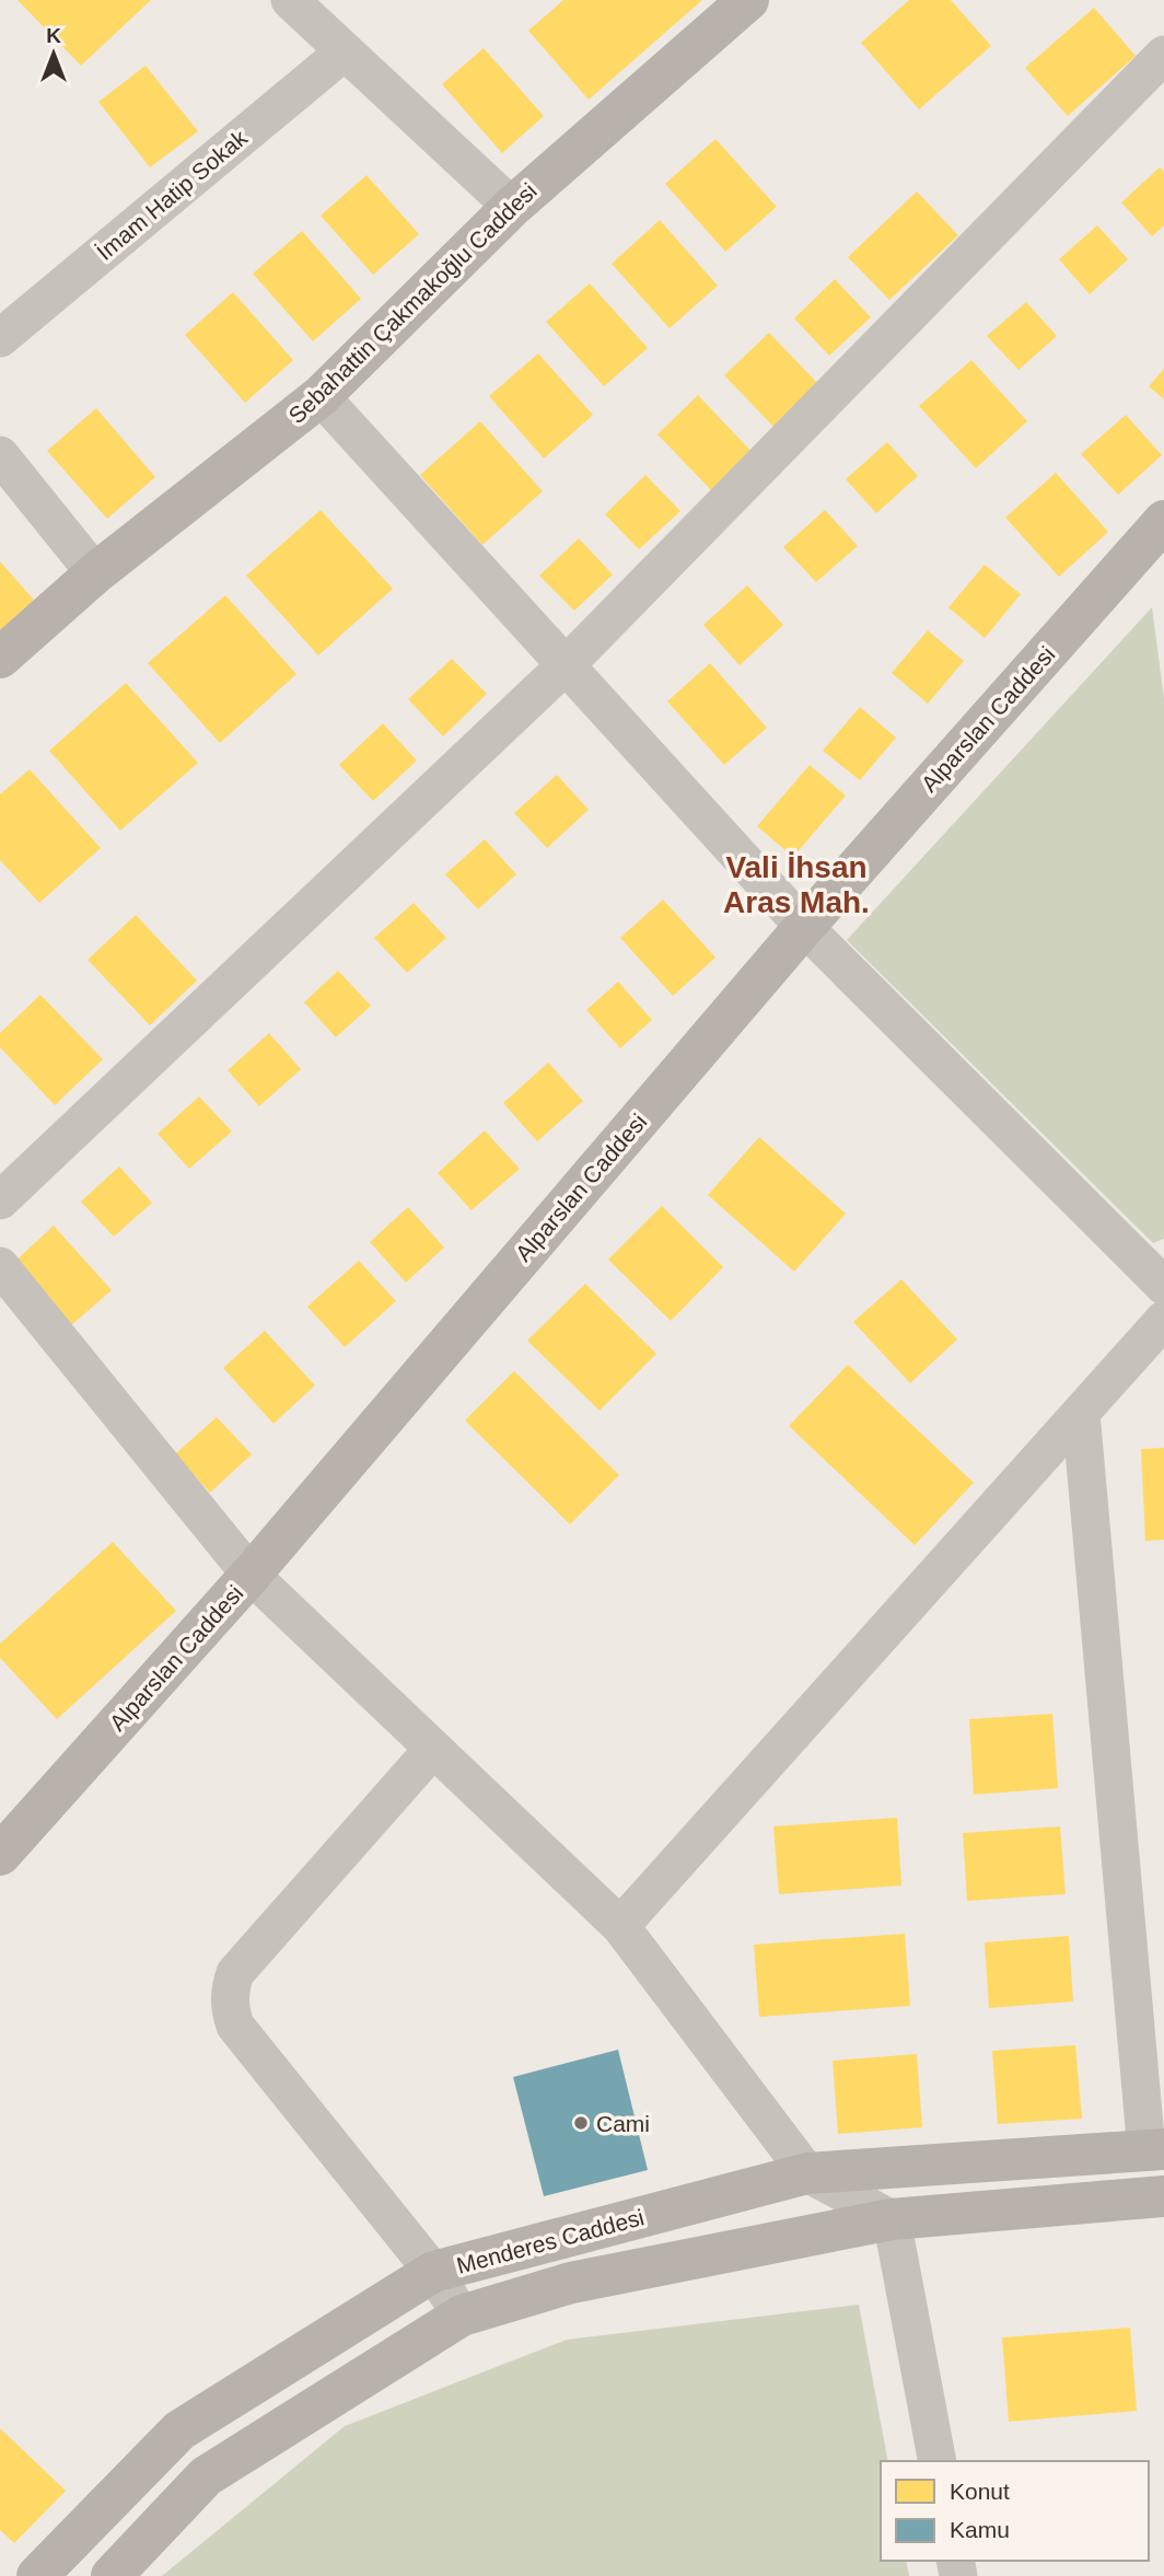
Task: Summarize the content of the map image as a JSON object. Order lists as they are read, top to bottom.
{
  "streets": {
    "main road": ["Sebahattin Çakmakoğlu Caddesi", "Alparslan Caddesi", "Menderes Caddesi"],
    "street": ["İmam Hatip Sokak"]
  },
  "districts": ["Vali İhsan Aras Mah."],
  "places": ["Cami"],
  "legend": ["Konut", "Kamu"],
  "north": "top"
}
